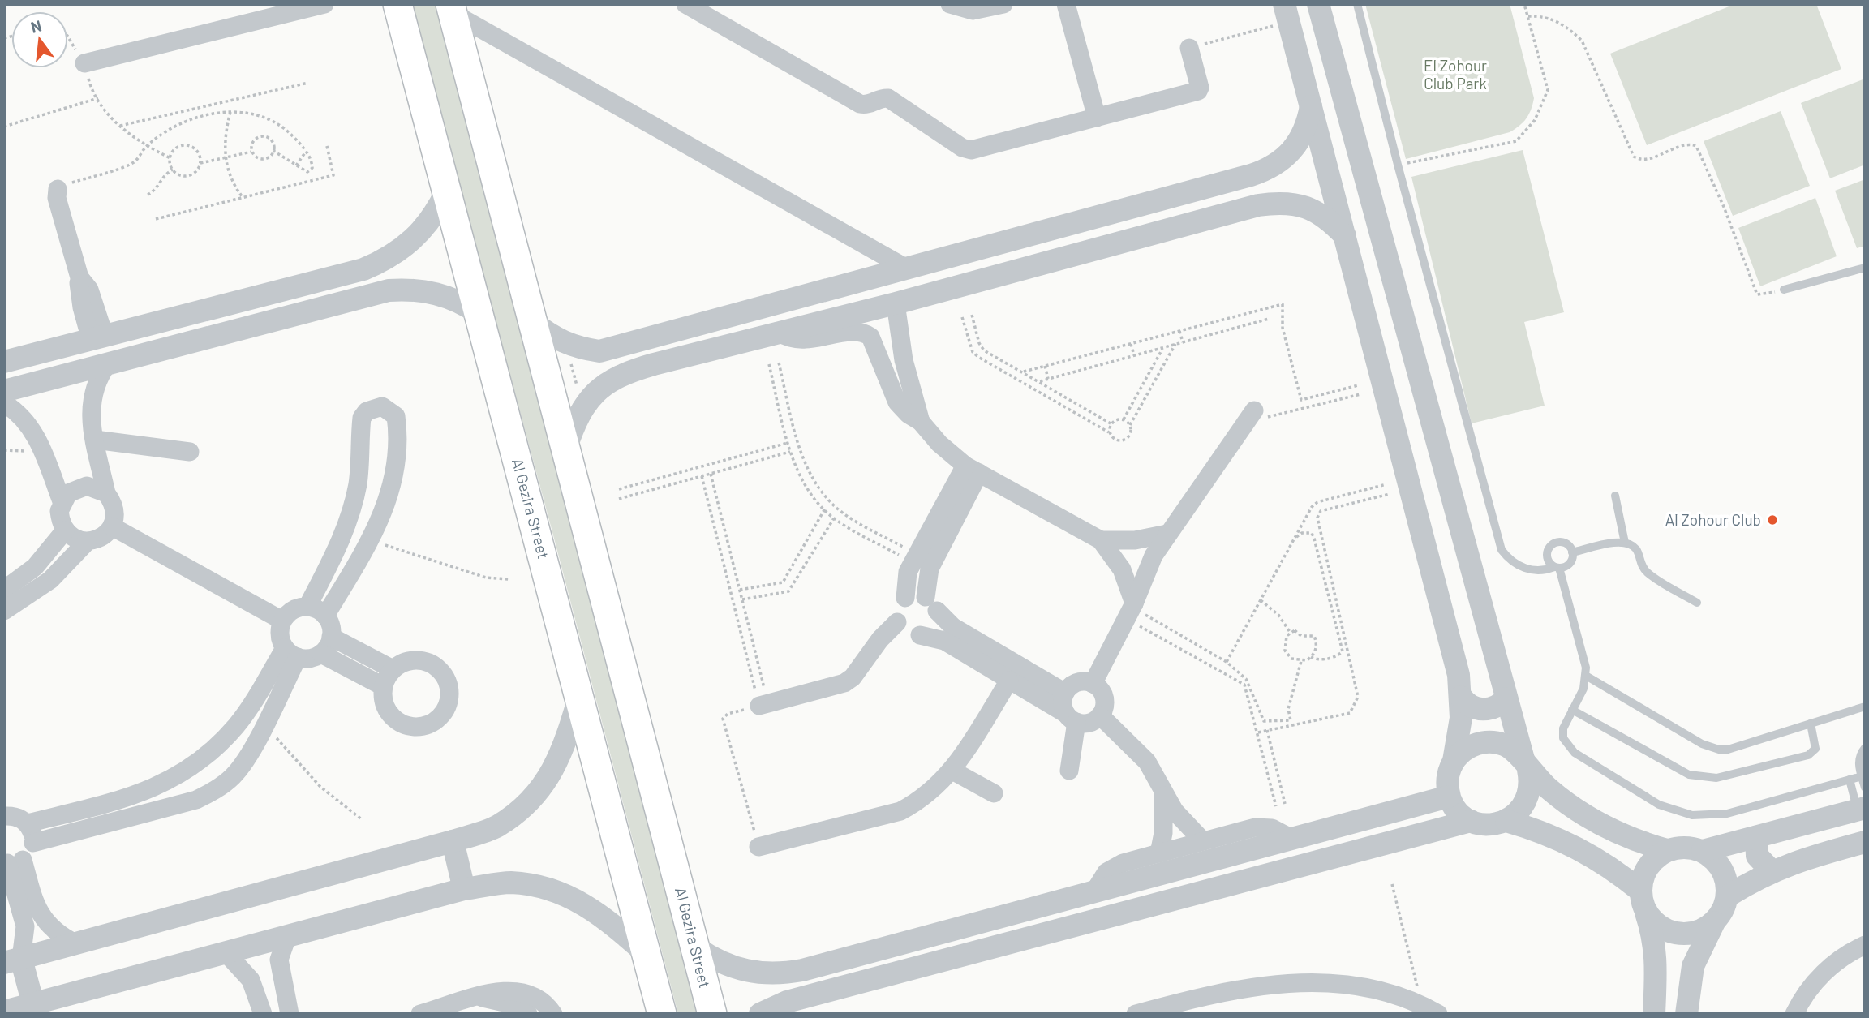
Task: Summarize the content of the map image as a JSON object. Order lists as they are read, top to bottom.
{
  "streets": {
    "main road": ["Al Gezira Street"]
  },
  "parks": ["El Zohour Club Park"],
  "places": ["Al Zohour Club"],
  "north": "top"
}
